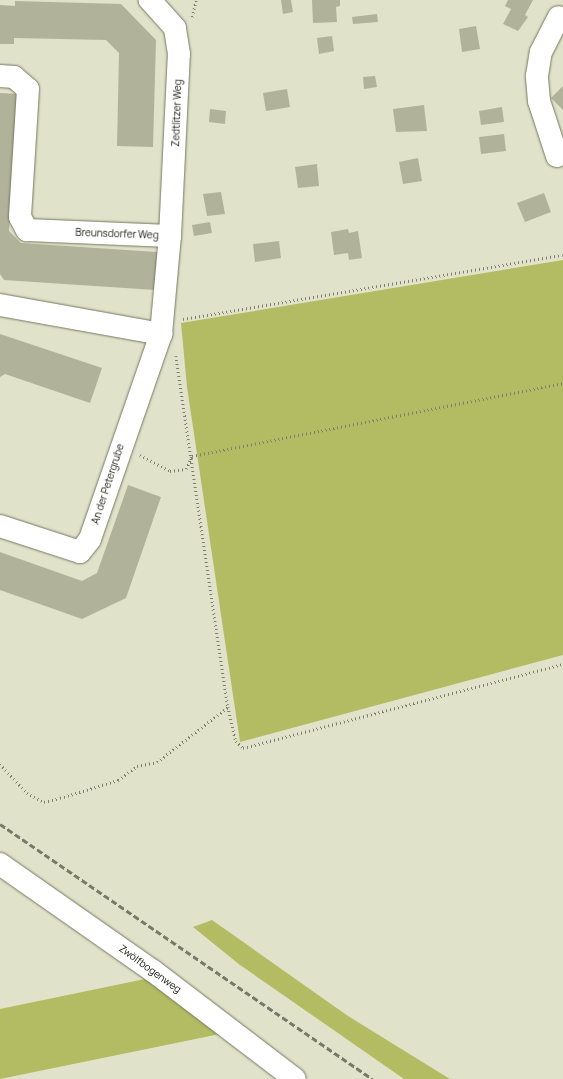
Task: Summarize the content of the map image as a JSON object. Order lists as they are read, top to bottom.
{
  "streets": {
    "street": [
      "Zedtlitzer Weg",
      "Breunsdorfer Weg",
      "An der Petergrube",
      "Zwölfbogenweg"
    ]
  },
  "crossings": [
    ["Zedtlitzer Weg", "Breunsdorfer Weg"],
    ["Breunsdorfer Weg", "An der Petergrube"]
  ]
}
